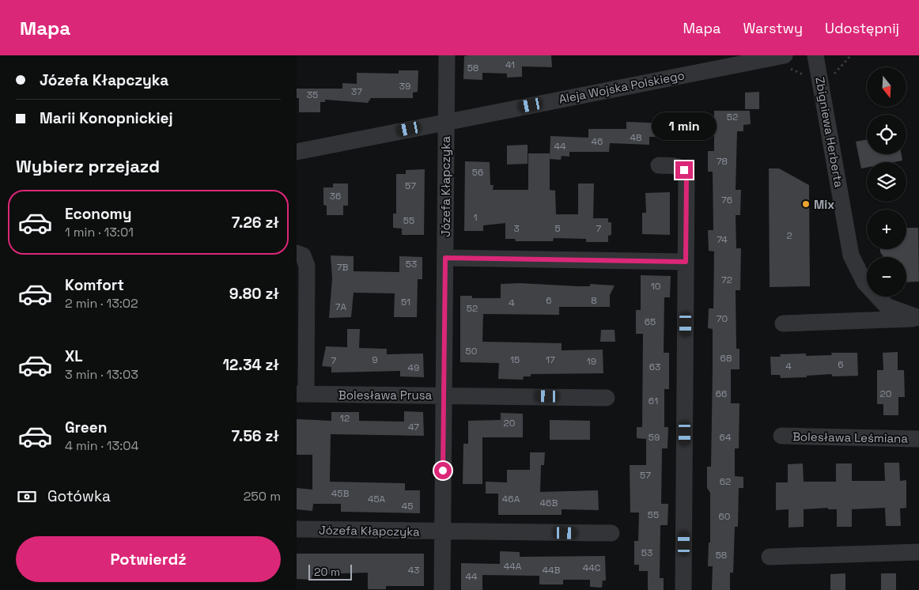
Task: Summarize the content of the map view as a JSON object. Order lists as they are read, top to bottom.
{
  "streets": {
    "street": [
      "Aleja Wojska Polskiego",
      "Zbigniewa Herberta",
      "Józefa Kłapczyka",
      "Bolesława Prusa",
      "Bolesława Leśmiana"
    ]
  },
  "crossings": [
    ["Aleja Wojska Polskiego", "Józefa Kłapczyka"],
    ["Józefa Kłapczyka", "Bolesława Prusa"]
  ],
  "places": ["Mix"],
  "house_numbers": [
    "41",
    "58",
    "39",
    "37",
    "35",
    "52",
    "48",
    "46",
    "44",
    "78",
    "56",
    "57",
    "36",
    "76",
    "1",
    "55",
    "3",
    "5",
    "7",
    "2",
    "74",
    "53",
    "7B",
    "72",
    "10",
    "6",
    "8",
    "51",
    "4",
    "7A",
    "52",
    "70",
    "65",
    "50",
    "68",
    "9",
    "15",
    "17",
    "7",
    "19",
    "6",
    "4",
    "63",
    "49",
    "66",
    "20",
    "61",
    "12",
    "20",
    "47",
    "59",
    "64",
    "57",
    "62",
    "45B",
    "45A",
    "46A",
    "46B",
    "45",
    "55",
    "60",
    "53",
    "58",
    "44A",
    "44C",
    "43",
    "44B",
    "44"
  ],
  "scale_bar": "20 m",
  "north": "bottom",
  "page": {
    "header": "Mapa",
    "nav": ["Mapa", "Warstwy", "Udostępnij"],
    "banner": ["Józefa Kłapczyka", "Marii Konopnickiej"],
    "map_buttons": ["+", "−"],
    "bubble": "1 min",
    "heading": "Wybierz przejazd",
    "list": [
      {
        "name": "Economy",
        "note": "1 min · 13:01",
        "value": "7.26 zł"
      },
      {
        "name": "Komfort",
        "note": "2 min · 13:02",
        "value": "9.80 zł"
      },
      {
        "name": "XL",
        "note": "3 min · 13:03",
        "value": "12.34 zł"
      },
      {
        "name": "Green",
        "note": "4 min · 13:04",
        "value": "7.56 zł"
      }
    ],
    "pay": ["Gotówka", "250 m"],
    "buttons": "Potwierdź",
    "scale": "20 m"
  }
}
